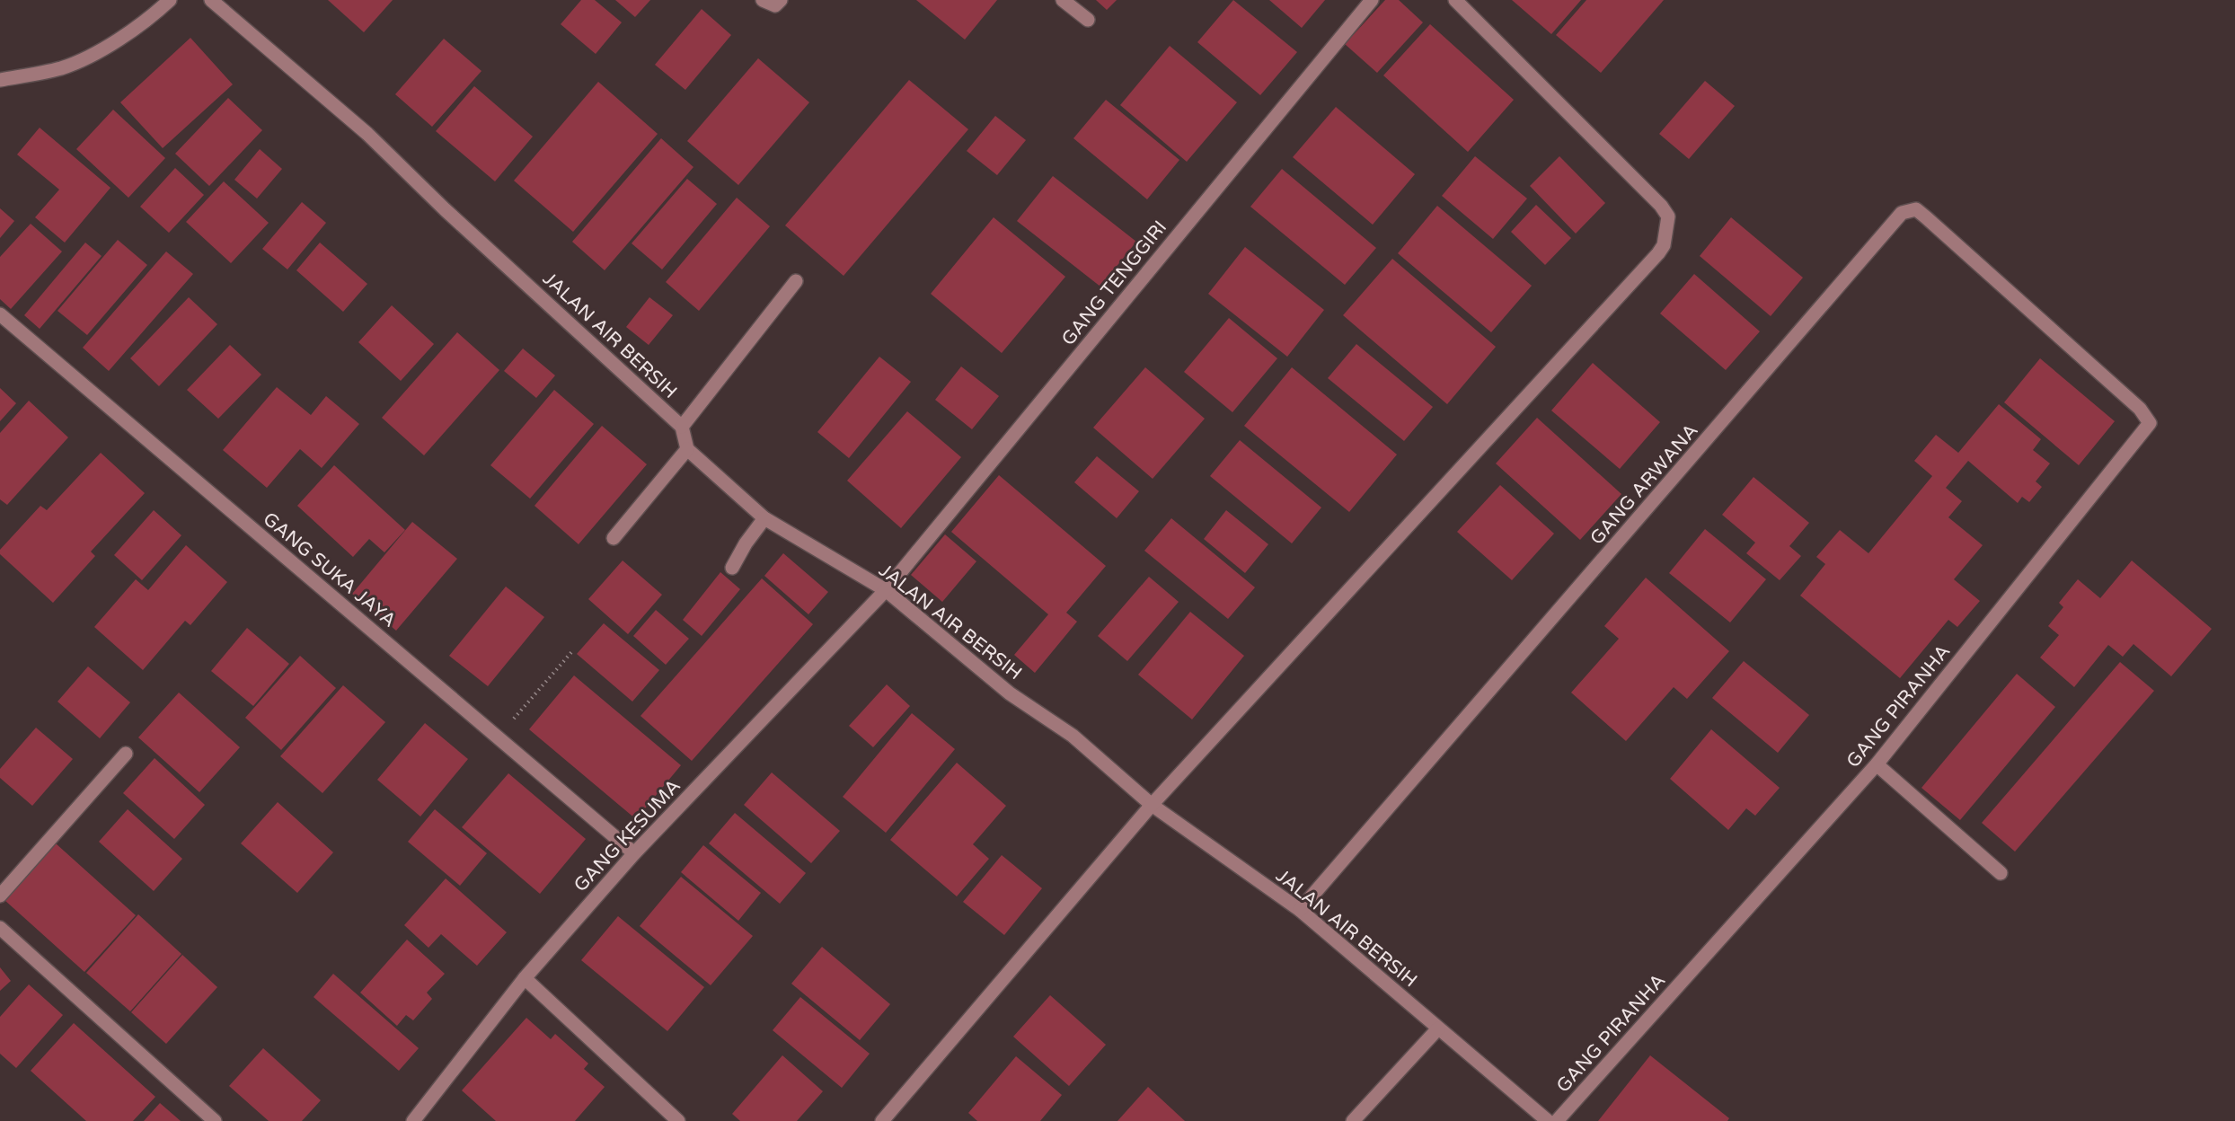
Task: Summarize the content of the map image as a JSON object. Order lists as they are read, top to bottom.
{
  "streets": {
    "street": [
      "GANG TENGGIRI",
      "JALAN AIR BERSIH",
      "GANG ARWANA",
      "GANG SUKA JAYA",
      "GANG PIRANHA",
      "GANG KESUMA"
    ]
  },
  "crossings": [
    ["GANG TENGGIRI", "JALAN AIR BERSIH"],
    ["GANG TENGGIRI", "GANG KESUMA"],
    ["JALAN AIR BERSIH", "GANG ARWANA"],
    ["JALAN AIR BERSIH", "GANG KESUMA"],
    ["GANG ARWANA", "GANG PIRANHA"],
    ["GANG SUKA JAYA", "GANG KESUMA"]
  ]
}
